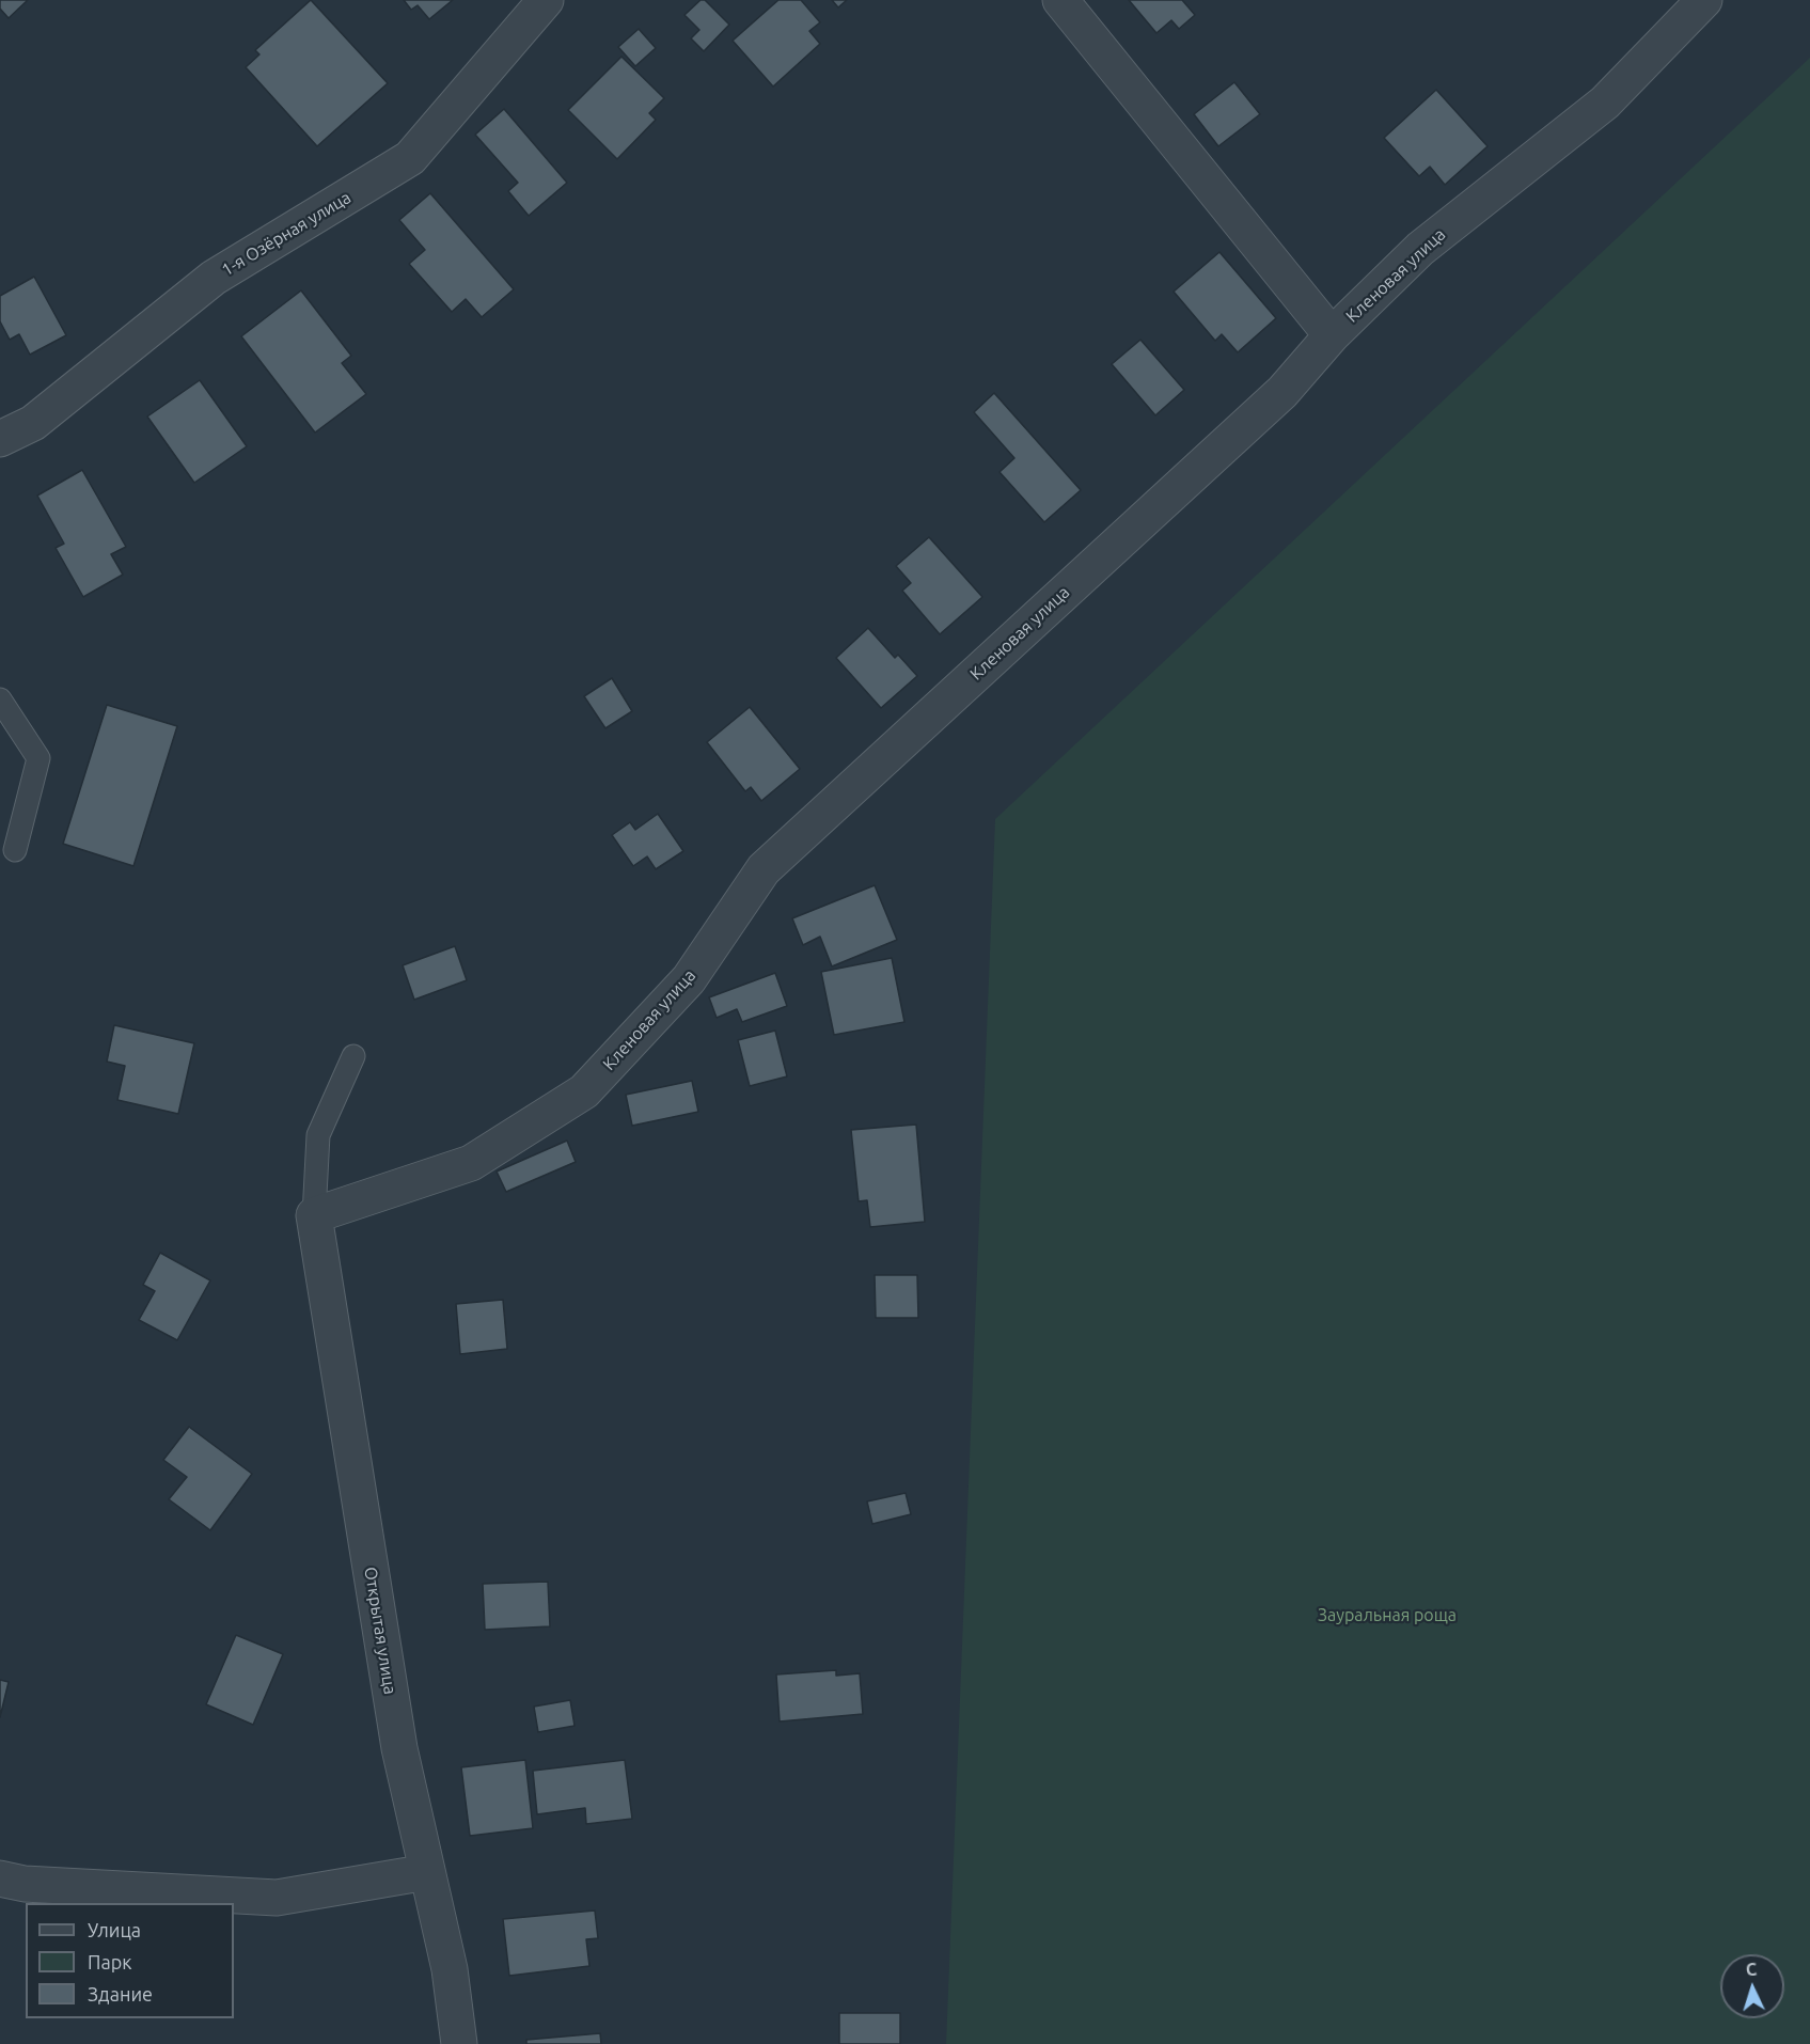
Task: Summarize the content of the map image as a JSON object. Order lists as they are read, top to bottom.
{
  "streets": {
    "street": ["1-я Озёрная улица", "Кленовая улица", "Открытая улица"]
  },
  "crossings": [
    ["Кленовая улица", "Открытая улица"]
  ],
  "parks": ["Зауральная роща"],
  "legend": ["Улица", "Парк", "Здание"],
  "north": "top"
}
